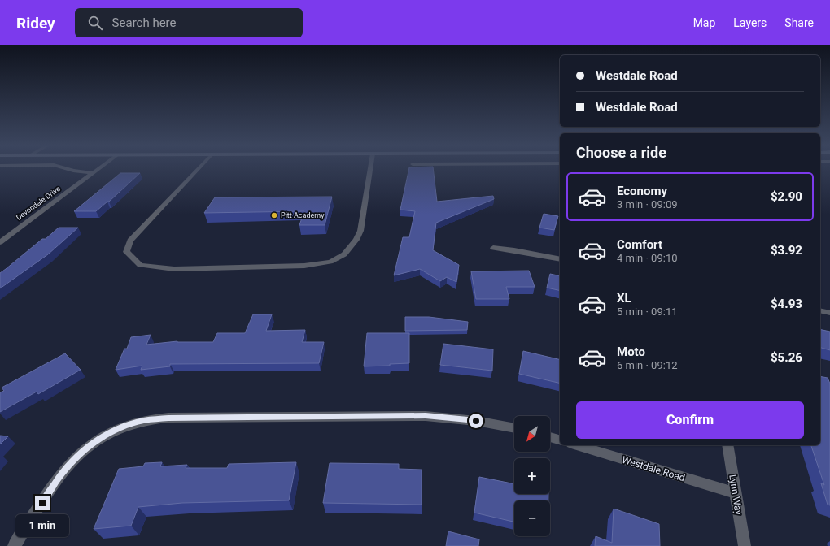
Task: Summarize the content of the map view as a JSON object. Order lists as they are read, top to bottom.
{
  "streets": {
    "street": ["Devondale Drive", "Westdale Road", "Lynn Way"]
  },
  "crossings": [
    ["Westdale Road", "Lynn Way"]
  ],
  "places": ["Pitt Academy"],
  "north": "bottom left",
  "page": {
    "header": "Ridey",
    "search": "Search here",
    "nav": ["Map", "Layers", "Share"],
    "banner": ["Westdale Road", "Westdale Road"],
    "heading": "Choose a ride",
    "list": [
      {
        "name": "Economy",
        "note": "3 min · 09:09",
        "value": "$2.90"
      },
      {
        "name": "Comfort",
        "note": "4 min · 09:10",
        "value": "$3.92"
      },
      {
        "name": "XL",
        "note": "5 min · 09:11",
        "value": "$4.93"
      },
      {
        "name": "Moto",
        "note": "6 min · 09:12",
        "value": "$5.26"
      }
    ],
    "buttons": "Confirm",
    "map_buttons": ["+", "−"],
    "bubble": "1 min"
  }
}
